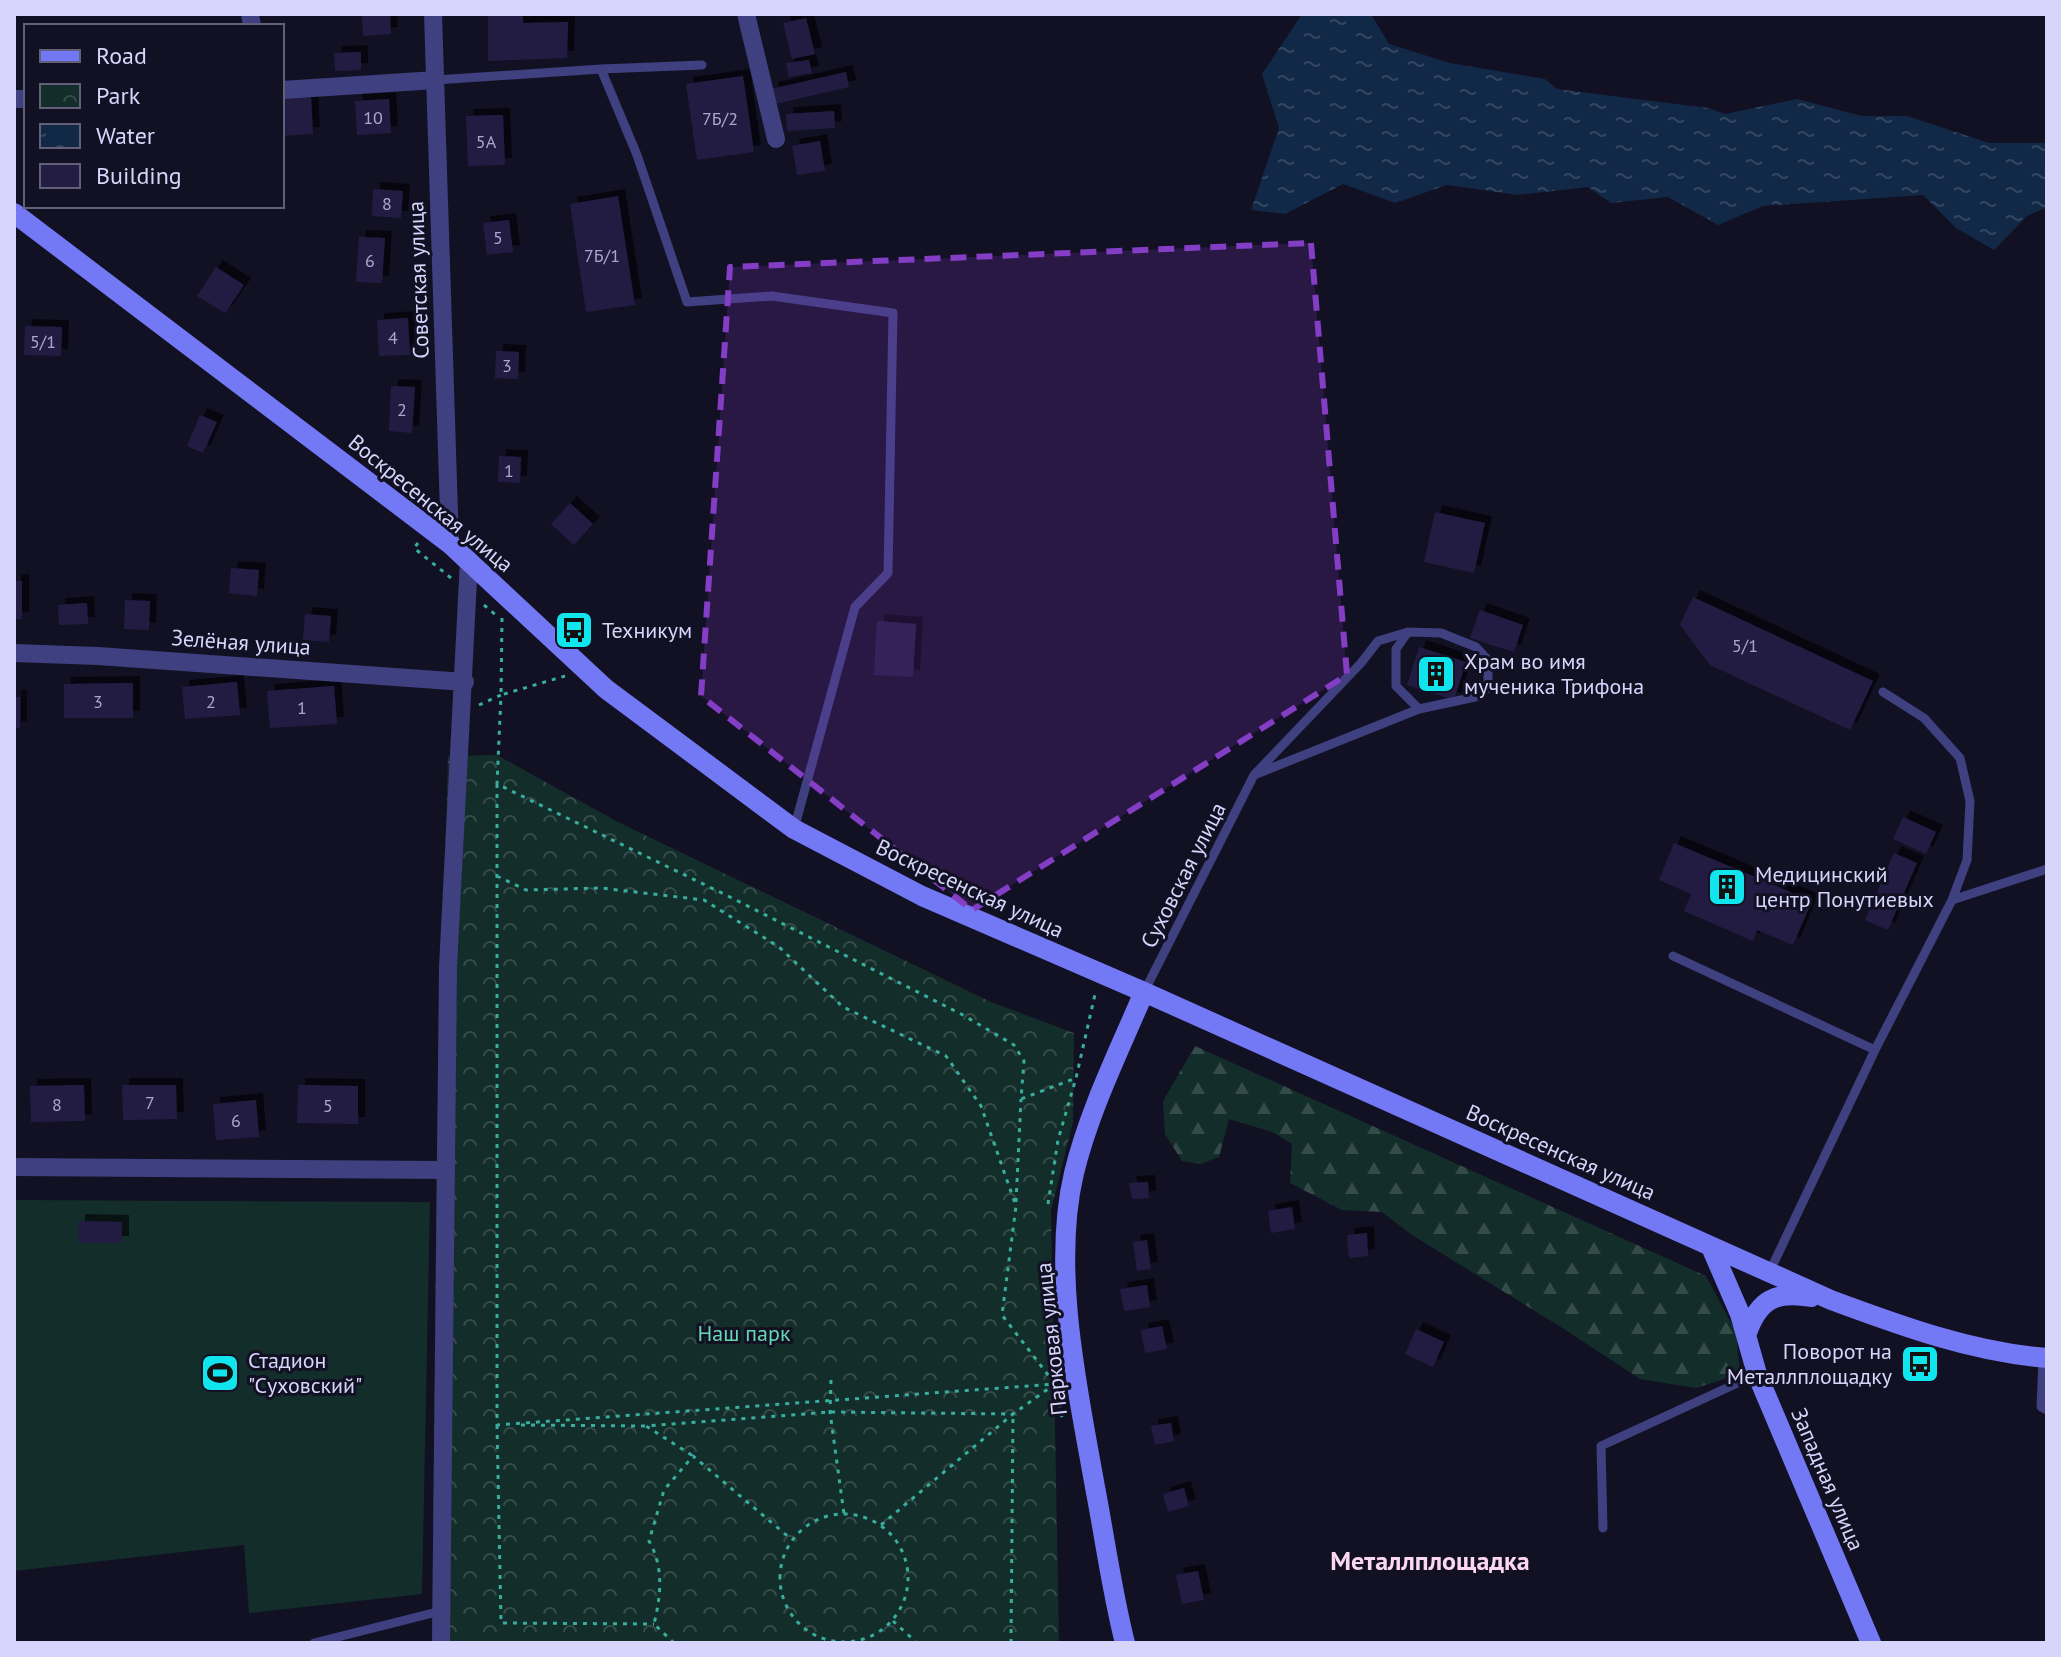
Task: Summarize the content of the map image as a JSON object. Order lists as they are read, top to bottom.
{
  "streets": {
    "street": [
      "Советская улица",
      "Воскресенская улица",
      "Зелёная улица",
      "Парковая улица",
      "Западная улица"
    ],
    "lane": ["Суховская улица"]
  },
  "crossings": [
    ["Советская улица", "Воскресенская улица"],
    ["Воскресенская улица", "Суховская улица"],
    ["Воскресенская улица", "Парковая улица"],
    ["Воскресенская улица", "Западная улица"],
    ["Суховская улица", "Парковая улица"]
  ],
  "districts": ["Металлплощадка"],
  "parks": ["Наш парк"],
  "places": {
    "bus stop": ["Техникум", "Поворот на Металлплощадку"],
    "building": ["Храм во имя мученика Трифона", "Медицинский центр Понутиевых"],
    "sports": ["Стадион \"Суховский\""]
  },
  "house_numbers": [
    "10",
    "7Б/2",
    "5А",
    "8",
    "5",
    "7Б/1",
    "6",
    "4",
    "5/1",
    "3",
    "2",
    "1",
    "5/1",
    "3",
    "2",
    "1",
    "7",
    "8",
    "5",
    "6"
  ],
  "legend": [
    "Road",
    "Park",
    "Water",
    "Building"
  ]
}
